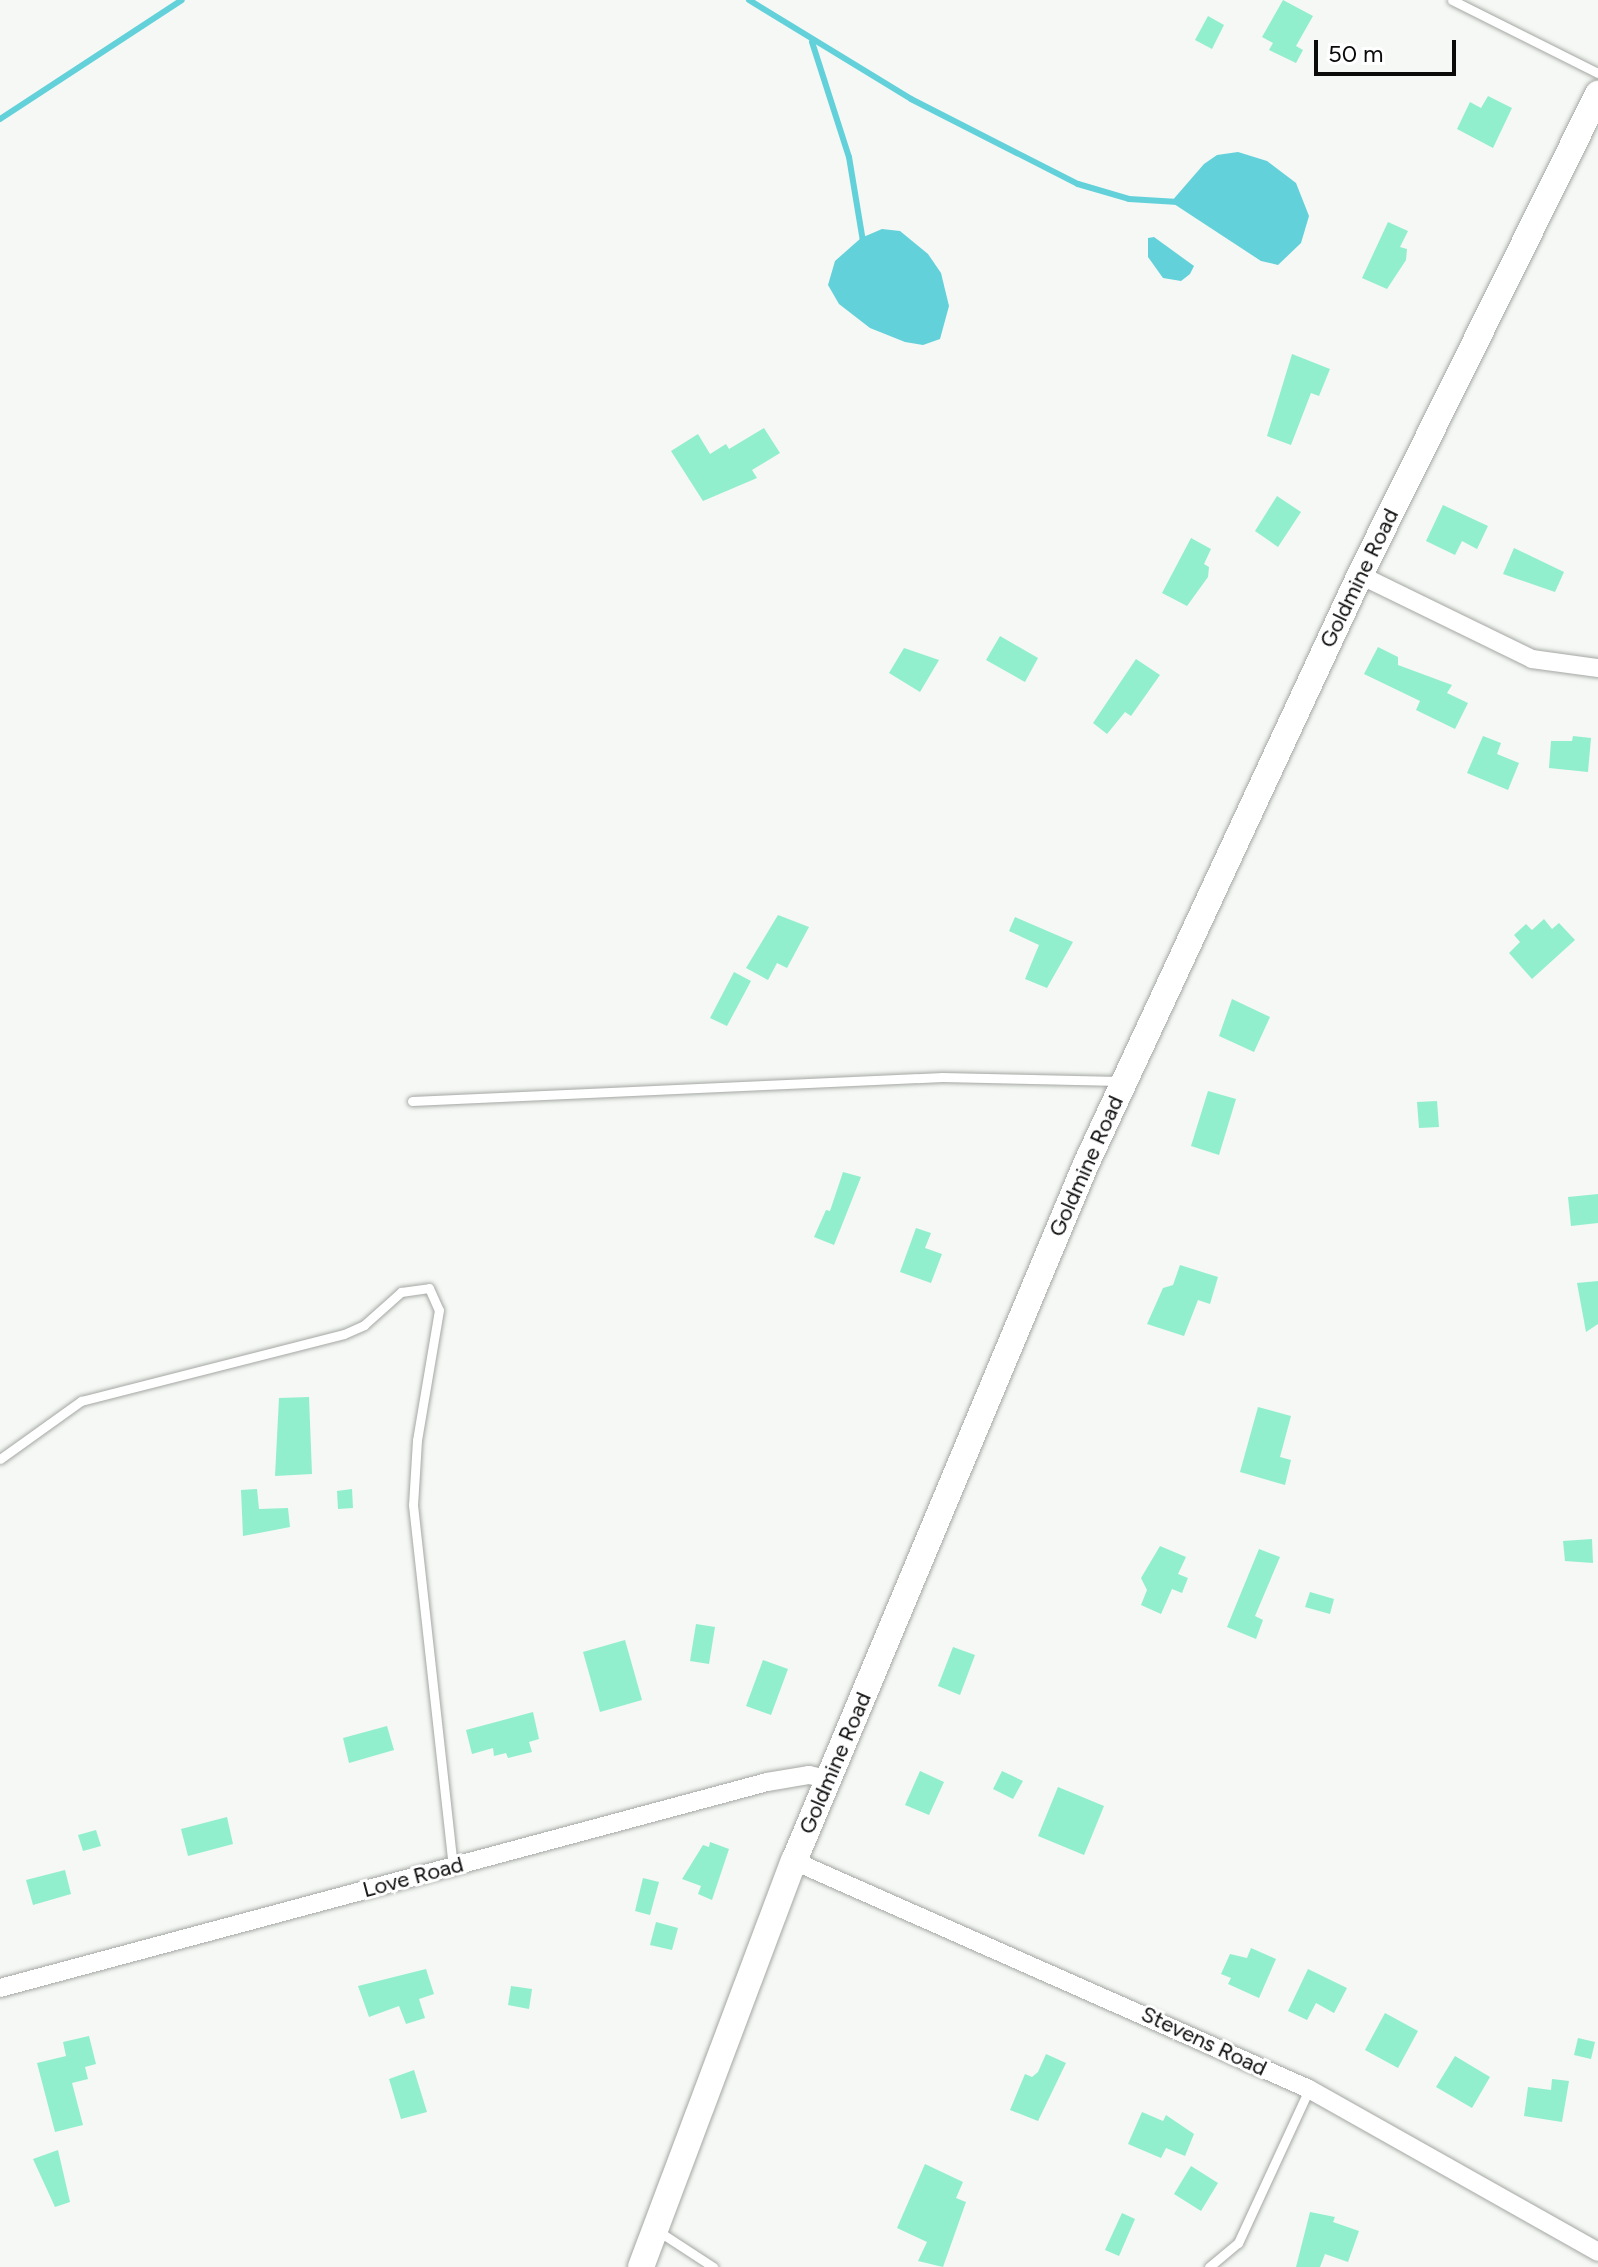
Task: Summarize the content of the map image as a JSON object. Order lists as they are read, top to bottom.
{
  "streets": {
    "main road": ["Goldmine Road"],
    "street": ["Love Road", "Stevens Road"]
  },
  "crossings": [
    ["Goldmine Road", "Love Road"],
    ["Goldmine Road", "Stevens Road"]
  ],
  "scale_bar": "50 m"
}
